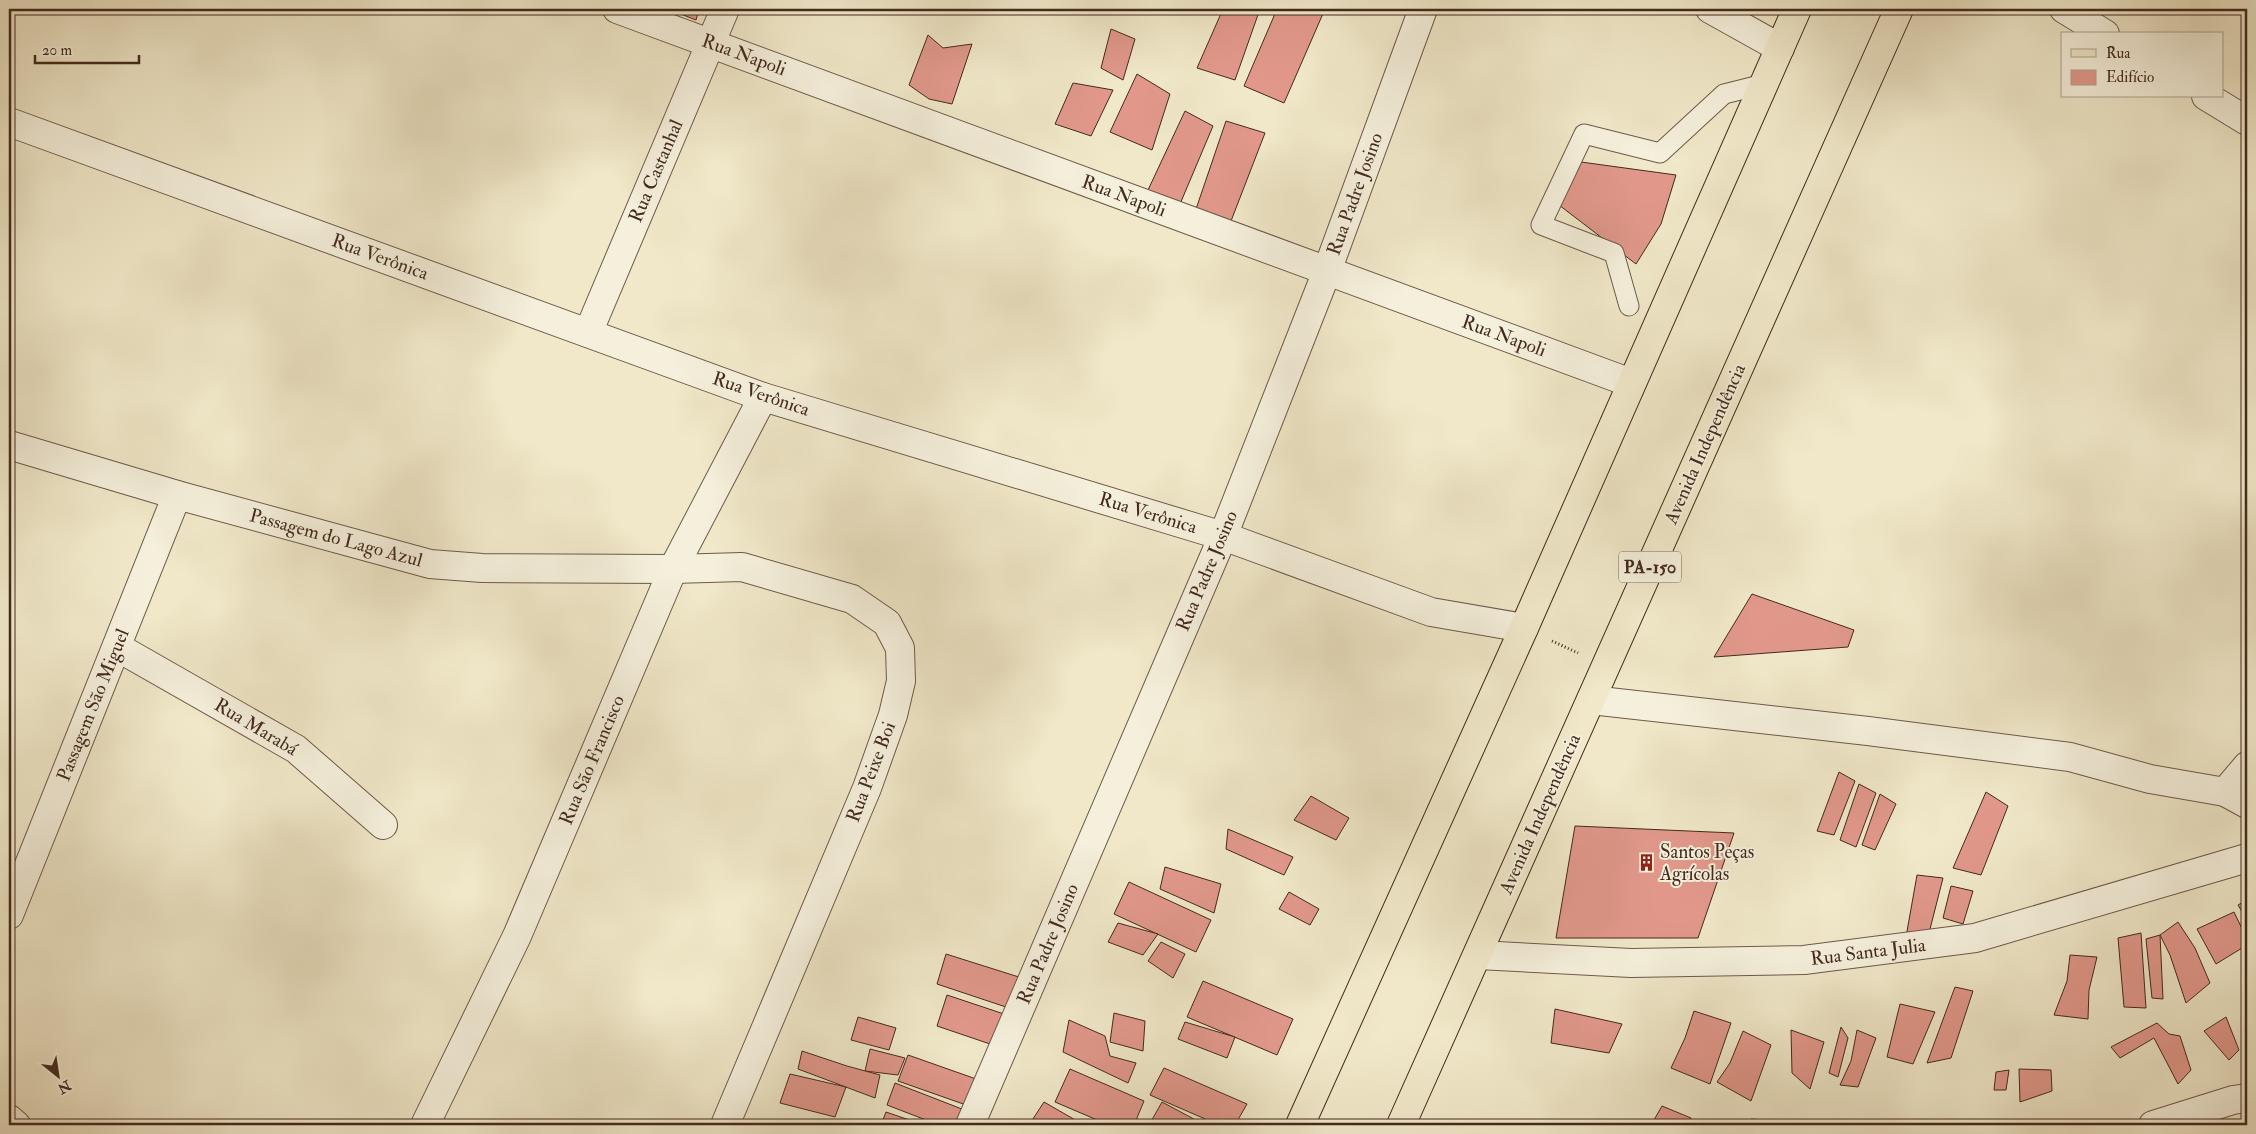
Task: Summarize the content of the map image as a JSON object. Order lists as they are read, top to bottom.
{
  "streets": {
    "main road": ["Avenida Independência", "PA-150"],
    "street": [
      "Rua Napoli",
      "Rua Castanhal",
      "Rua Padre Josino",
      "Rua Verônica",
      "Passagem do Lago Azul",
      "Passagem São Miguel",
      "Rua Marabá",
      "Rua São Francisco",
      "Rua Peixe Boi",
      "Rua Santa Julia"
    ]
  },
  "crossings": [
    ["Rua Napoli", "Rua Castanhal"],
    ["Rua Napoli", "Rua Padre Josino"],
    ["Rua Castanhal", "Rua Verônica"],
    ["Rua Padre Josino", "Rua Verônica"],
    ["Rua Verônica", "Rua São Francisco"],
    ["Avenida Independência", "Rua Santa Julia"],
    ["Passagem do Lago Azul", "Passagem São Miguel"],
    ["Passagem do Lago Azul", "Rua São Francisco"],
    ["Passagem do Lago Azul", "Rua Peixe Boi"],
    ["Passagem São Miguel", "Rua Marabá"],
    ["Rua São Francisco", "Rua Peixe Boi"]
  ],
  "places": {
    "building": ["Santos Peças Agrícolas"]
  },
  "legend": ["Rua", "Edifício"],
  "scale_bar": "20 m",
  "north": "bottom right"
}
